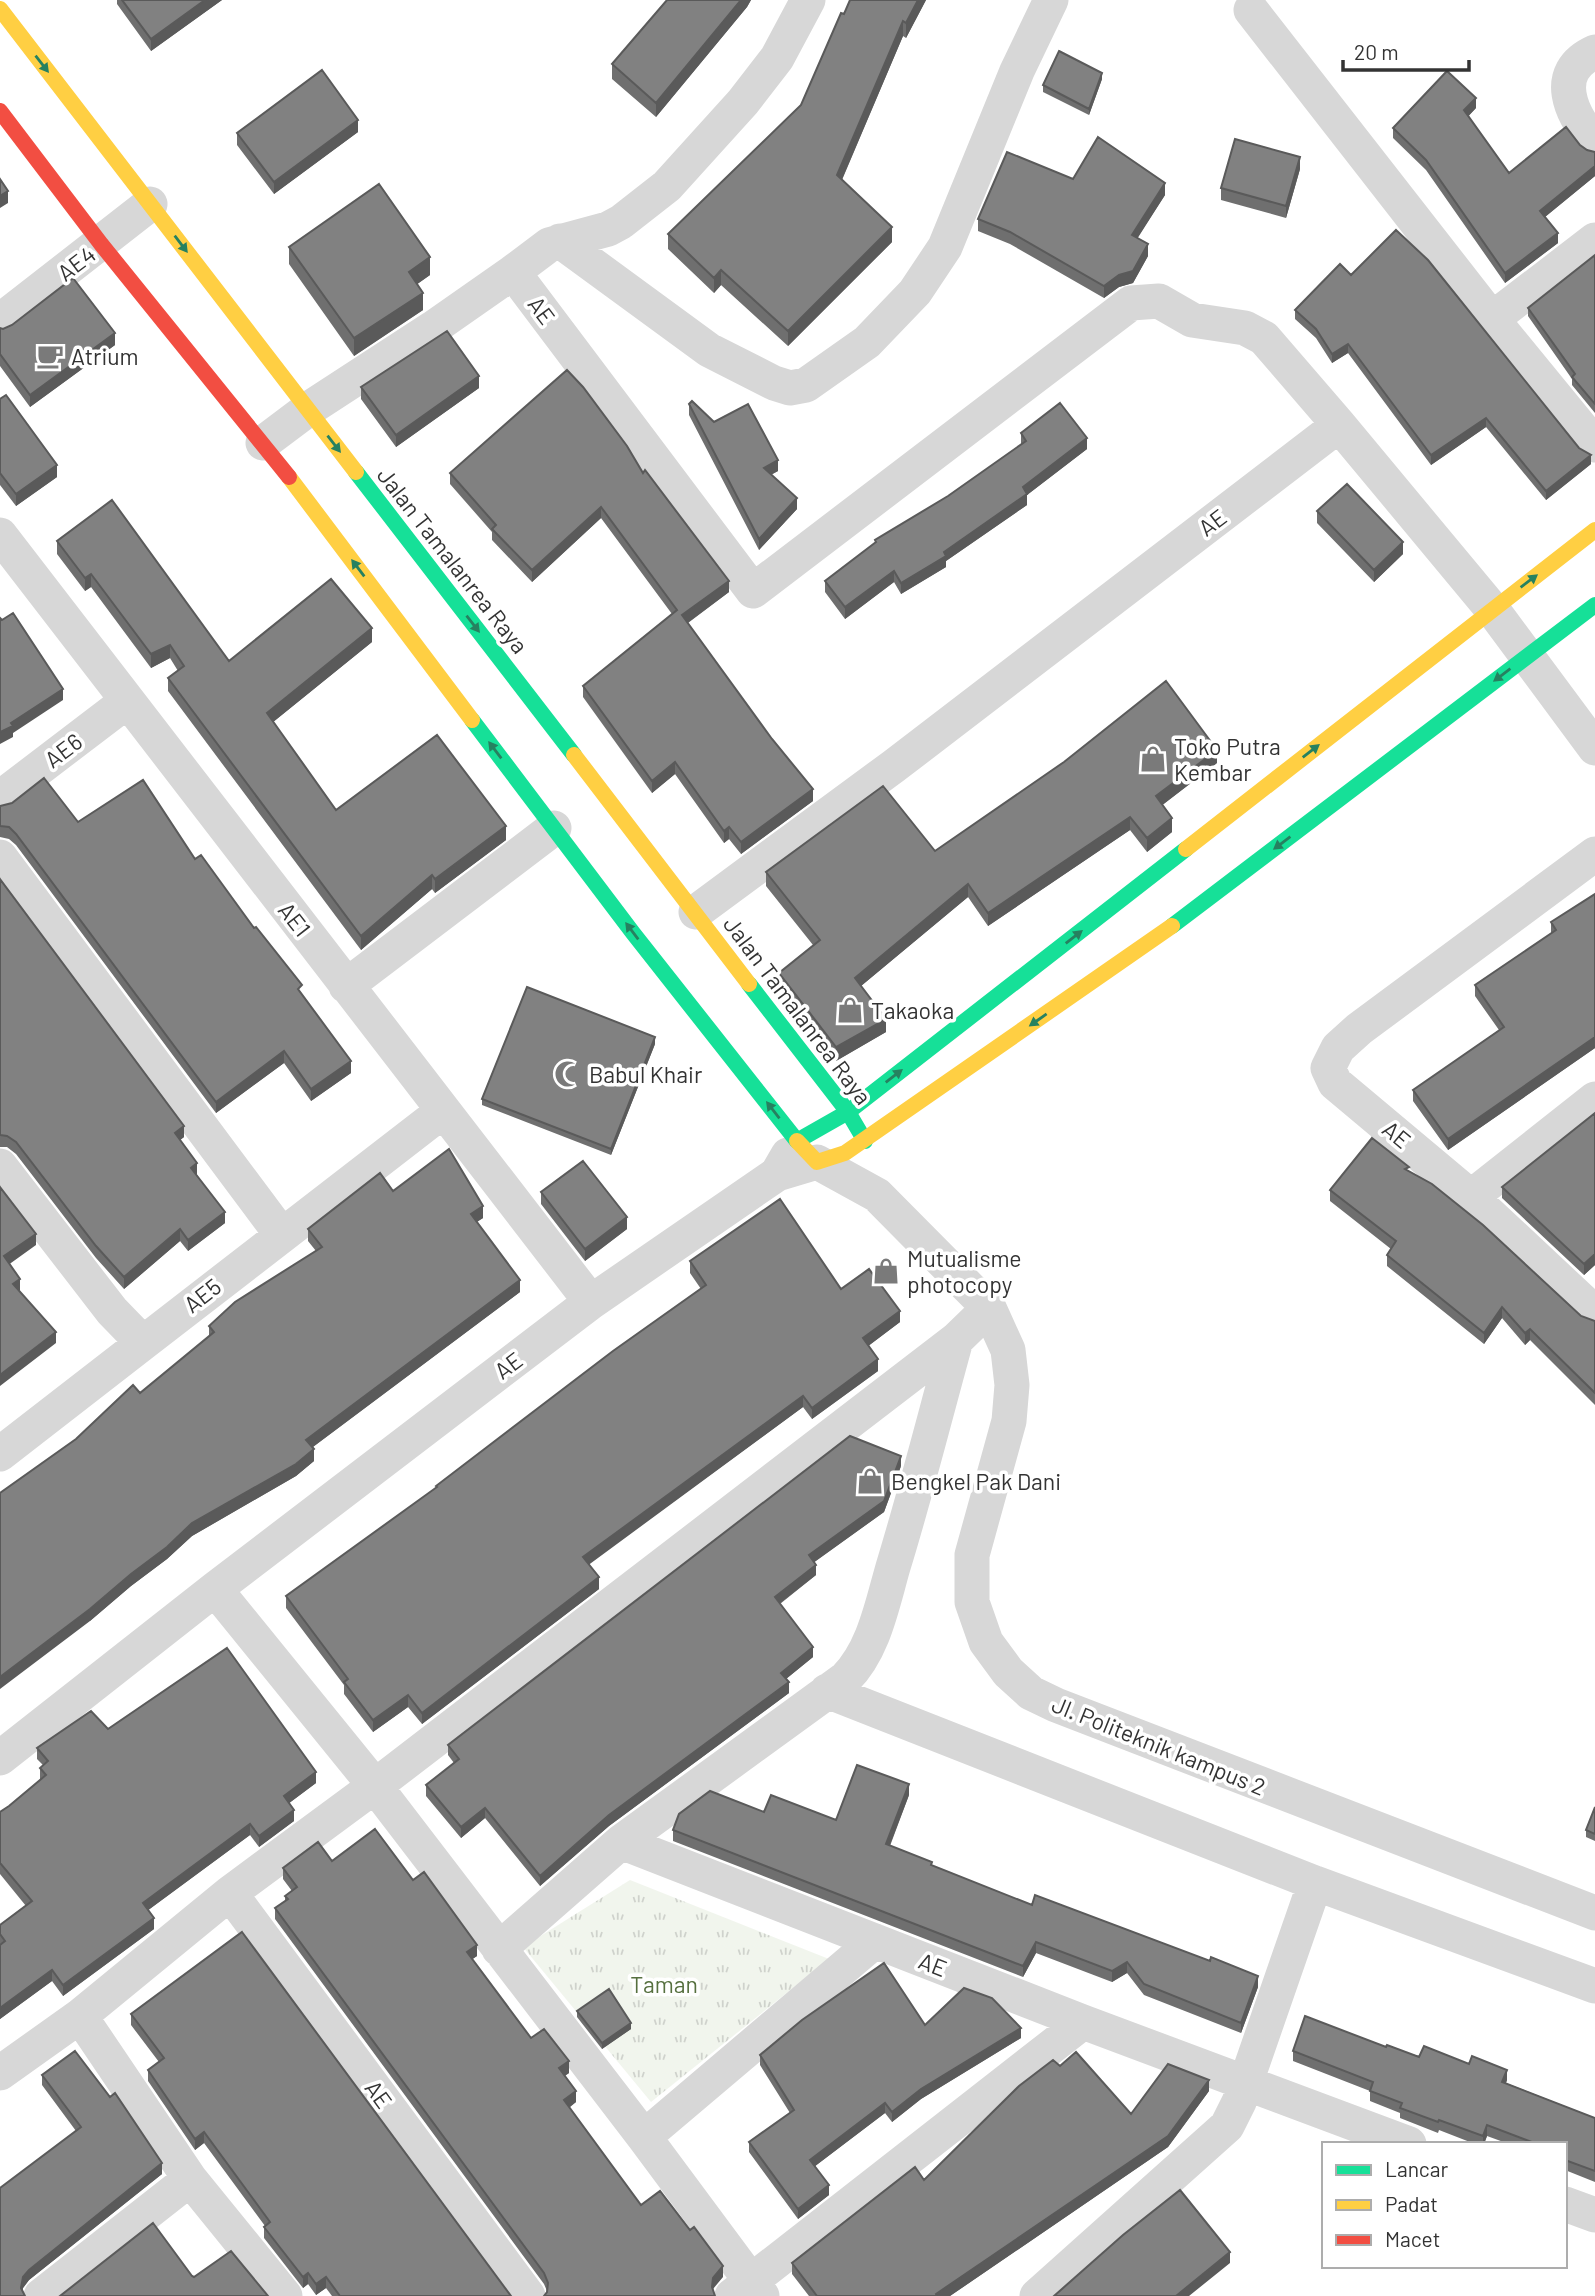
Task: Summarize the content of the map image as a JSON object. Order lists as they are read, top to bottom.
{
  "streets": {
    "main road": ["Jalan Tamalanrea Raya"],
    "street": [
      "AE4",
      "AE",
      "AE6",
      "AE1",
      "AE5",
      "Jl. Politeknik kampus 2"
    ]
  },
  "crossings": [
    ["AE4", "Jalan Tamalanrea Raya"],
    ["AE", "Jalan Tamalanrea Raya"],
    ["AE", "AE1"],
    ["AE6", "AE1"],
    ["AE1", "AE5"]
  ],
  "parks": ["Taman"],
  "places": {
    "cafe": ["Atrium"],
    "shop": [
      "Toko Putra Kembar",
      "Takaoka",
      "Mutualisme photocopy",
      "Bengkel Pak Dani"
    ],
    "mosque": ["Babul Khair"]
  },
  "legend": ["Lancar", "Padat", "Macet"],
  "scale_bar": "20 m"
}
